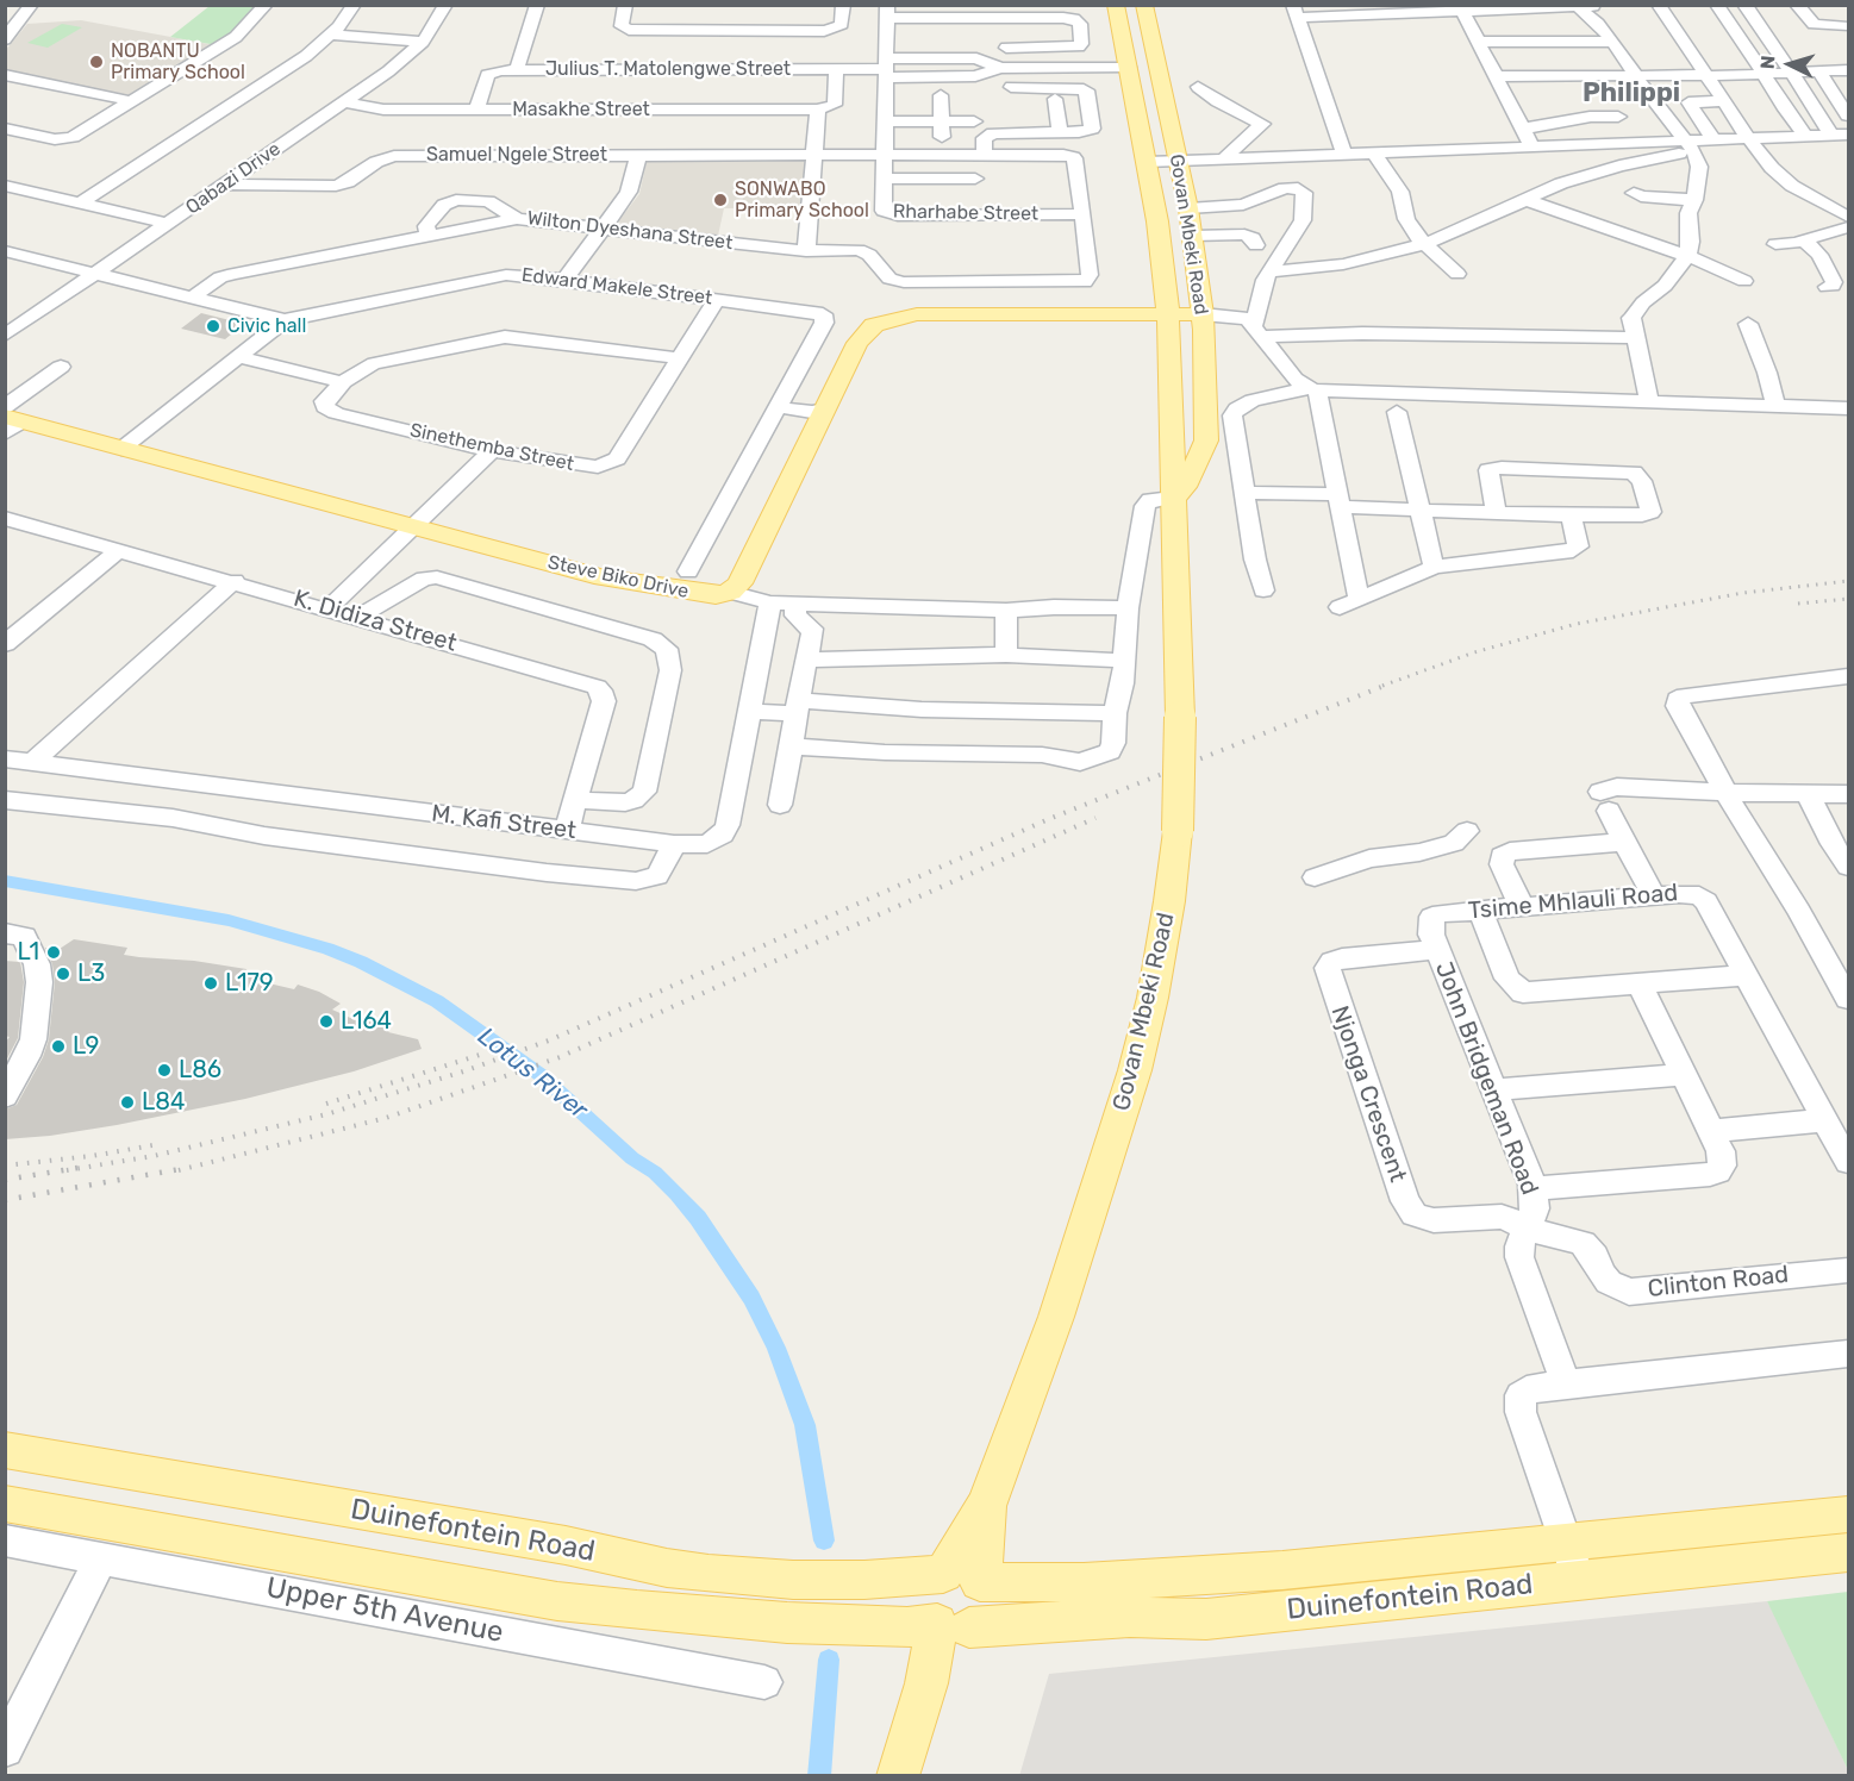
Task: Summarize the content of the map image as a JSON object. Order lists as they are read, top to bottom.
{
  "streets": {
    "main road": ["Govan Mbeki Road", "Steve Biko Drive", "Duinefontein Road"],
    "street": [
      "Julius T. Matolengwe Street",
      "Masakhe Street",
      "Samuel Ngele Street",
      "Qabazi Drive",
      "Rharhabe Street",
      "Wilton Dyeshana Street",
      "Edward Makele Street",
      "Sinethemba Street",
      "K. Didiza Street",
      "M. Kafi Street",
      "Tsime Mhlauli Road",
      "John Bridgeman Road",
      "Njonga Crescent",
      "Clinton Road",
      "Upper 5th Avenue"
    ]
  },
  "crossings": [
    ["Julius T. Matolengwe Street", "Masakhe Street"],
    ["Julius T. Matolengwe Street", "Rharhabe Street"],
    ["Julius T. Matolengwe Street", "Govan Mbeki Road"],
    ["Masakhe Street", "Qabazi Drive"],
    ["Samuel Ngele Street", "Qabazi Drive"],
    ["Samuel Ngele Street", "Rharhabe Street"],
    ["Govan Mbeki Road", "Duinefontein Road"],
    ["Edward Makele Street", "Sinethemba Street"],
    ["K. Didiza Street", "M. Kafi Street"],
    ["Tsime Mhlauli Road", "John Bridgeman Road"],
    ["Tsime Mhlauli Road", "Njonga Crescent"],
    ["John Bridgeman Road", "Njonga Crescent"],
    ["John Bridgeman Road", "Clinton Road"],
    ["Njonga Crescent", "Clinton Road"]
  ],
  "districts": ["Philippi"],
  "water": ["Lotus River"],
  "places": [
    "NOBANTU Primary School",
    "SONWABO Primary School",
    "Civic hall",
    "L1",
    "L3",
    "L179",
    "L164",
    "L9",
    "L86",
    "L84"
  ],
  "north": "left"
}
